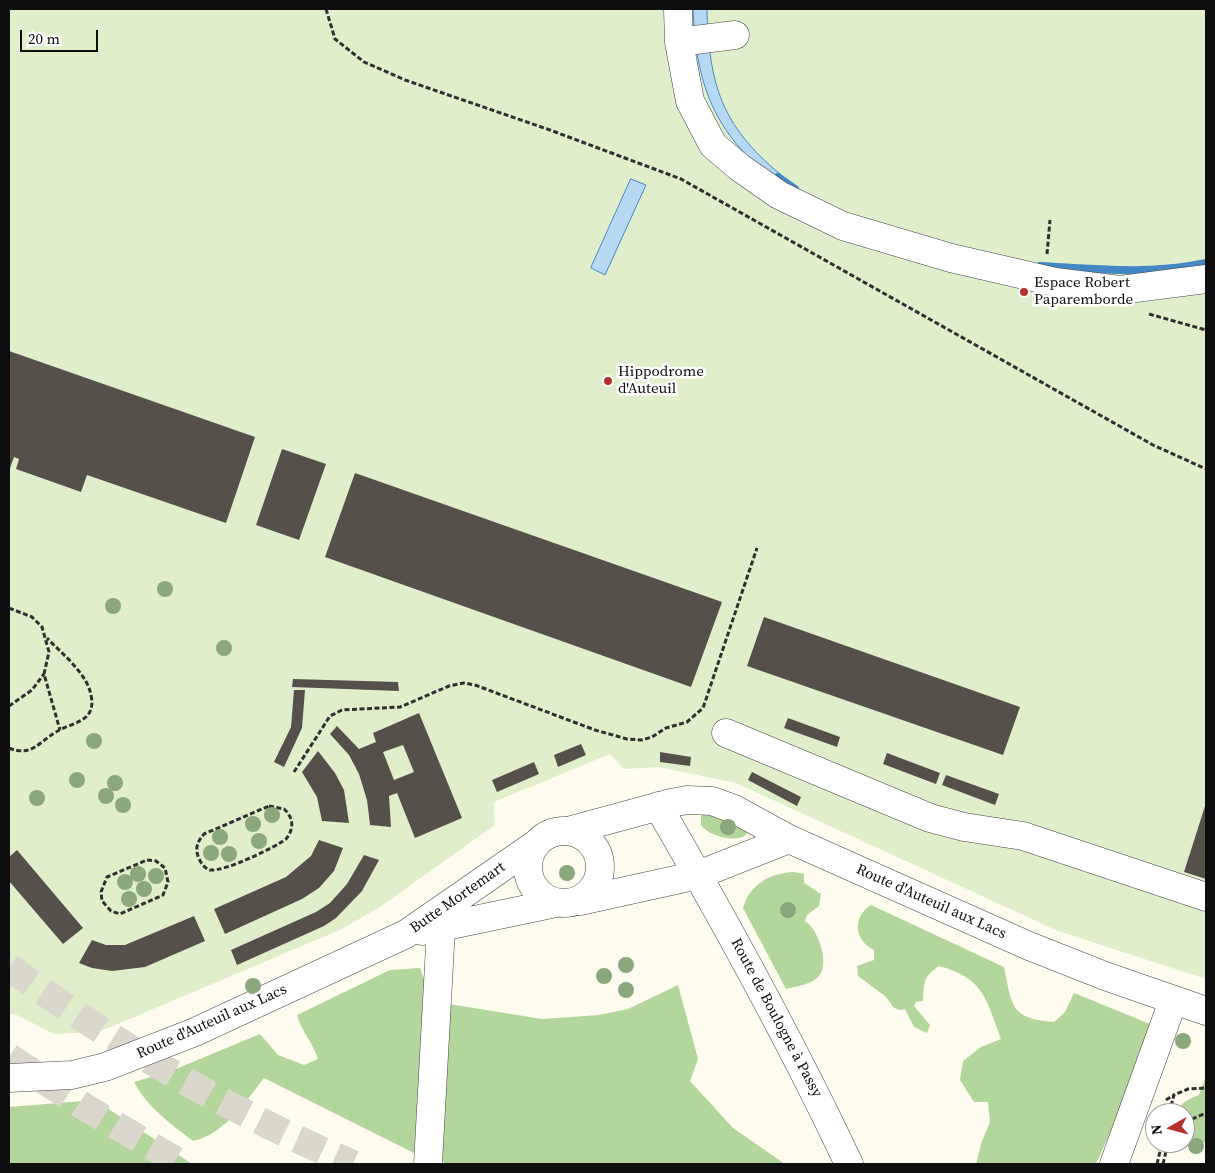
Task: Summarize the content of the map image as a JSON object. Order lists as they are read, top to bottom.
{
  "streets": {
    "street": ["Butte Mortemart", "Route d'Auteuil aux Lacs", "Route de Boulogne à Passy"]
  },
  "crossings": [
    ["Butte Mortemart", "Route d'Auteuil aux Lacs"],
    ["Butte Mortemart", "Route de Boulogne à Passy"]
  ],
  "places": ["Espace Robert Paparemborde", "Hippodrome d'Auteuil"],
  "scale_bar": "20 m",
  "north": "left"
}
